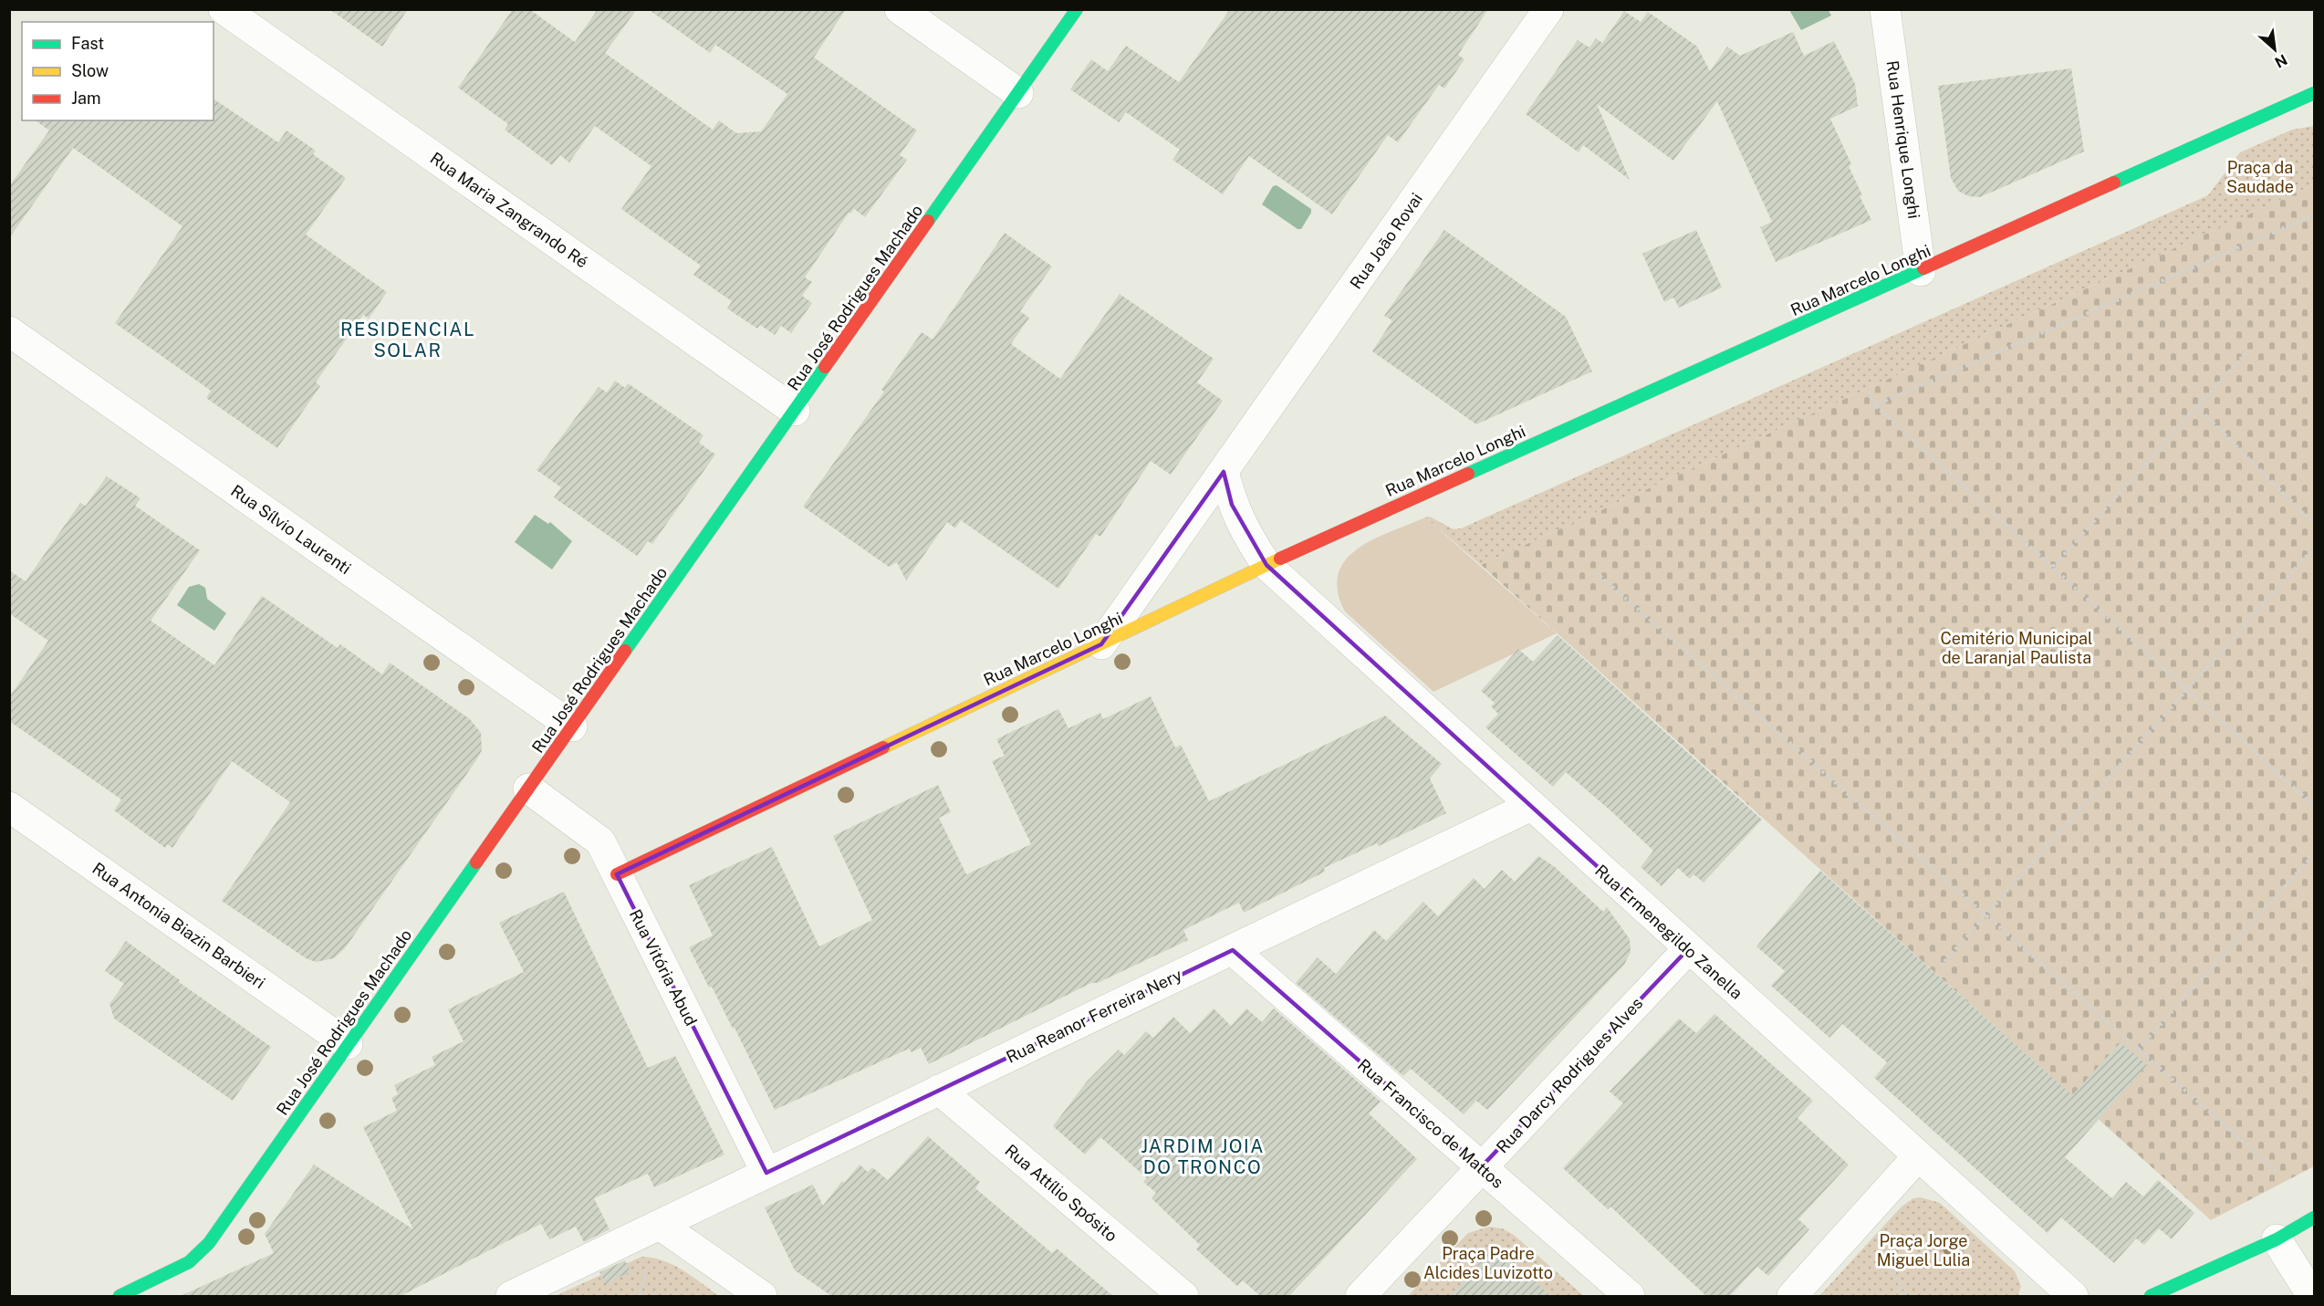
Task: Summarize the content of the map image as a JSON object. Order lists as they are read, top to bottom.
{
  "streets": {
    "street": [
      "Rua Henrique Longhi",
      "Rua Maria Zangrando Ré",
      "Rua João Rovai",
      "Rua Marcelo Longhi",
      "Rua José Rodrigues Machado",
      "Rua Sílvio Laurenti",
      "Rua Antonia Biazin Barbieri",
      "Rua Ermenegildo Zanella",
      "Rua Vitória Abud",
      "Rua Reanor Ferreira Nery",
      "Rua Darcy Rodrigues Alves",
      "Rua Francisco de Mattos",
      "Rua Attílio Spósito"
    ]
  },
  "crossings": [
    ["Rua Henrique Longhi", "Rua Marcelo Longhi"],
    ["Rua Maria Zangrando Ré", "Rua José Rodrigues Machado"],
    ["Rua João Rovai", "Rua Marcelo Longhi"],
    ["Rua Marcelo Longhi", "Rua Ermenegildo Zanella"],
    ["Rua Marcelo Longhi", "Rua Vitória Abud"],
    ["Rua José Rodrigues Machado", "Rua Sílvio Laurenti"],
    ["Rua José Rodrigues Machado", "Rua Antonia Biazin Barbieri"],
    ["Rua José Rodrigues Machado", "Rua Vitória Abud"],
    ["Rua Ermenegildo Zanella", "Rua Reanor Ferreira Nery"],
    ["Rua Ermenegildo Zanella", "Rua Darcy Rodrigues Alves"],
    ["Rua Vitória Abud", "Rua Reanor Ferreira Nery"],
    ["Rua Reanor Ferreira Nery", "Rua Francisco de Mattos"],
    ["Rua Reanor Ferreira Nery", "Rua Attílio Spósito"],
    ["Rua Darcy Rodrigues Alves", "Rua Francisco de Mattos"]
  ],
  "districts": ["RESIDENCIAL SOLAR", "JARDIM JOIA DO TRONCO"],
  "parks": [
    "Praça da Saudade",
    "Cemitério Municipal de Laranjal Paulista",
    "Praça Jorge Miguel Lulia",
    "Praça Padre Alcides Luvizotto"
  ],
  "legend": ["Fast", "Slow", "Jam"],
  "north": "bottom right"
}
